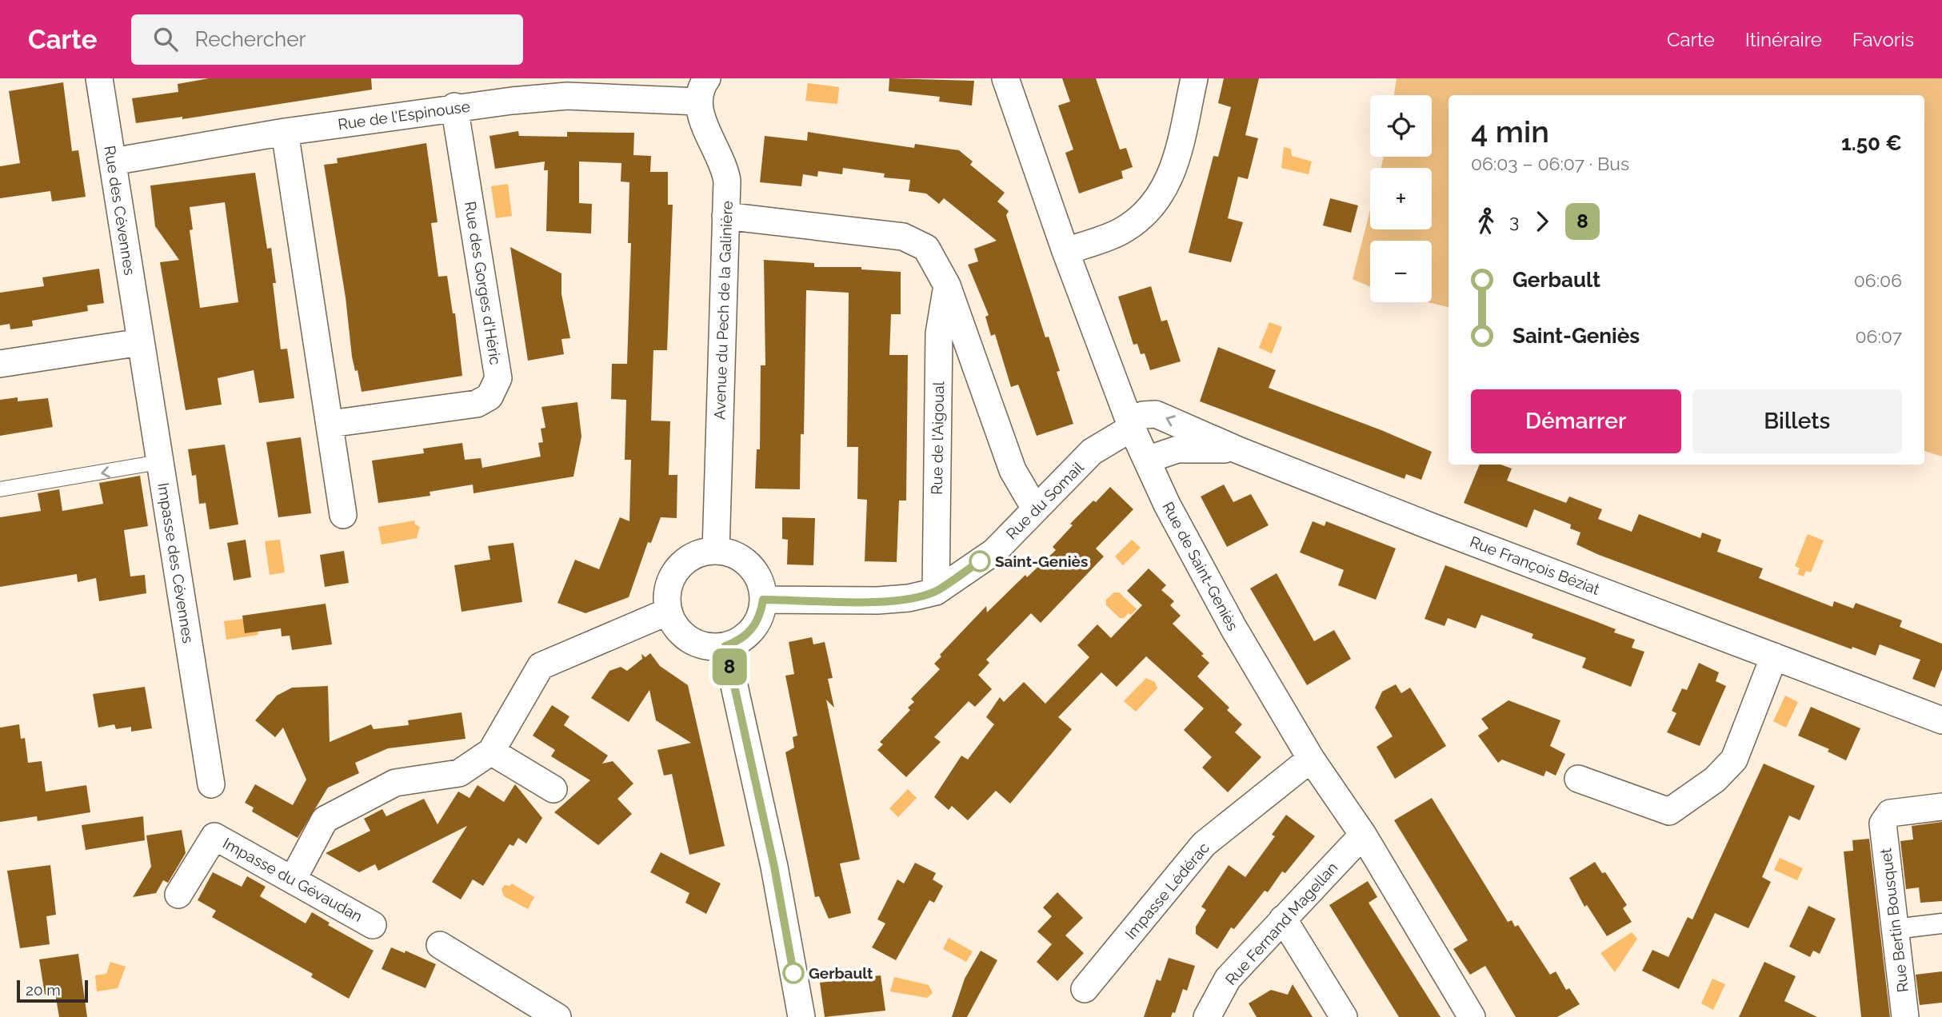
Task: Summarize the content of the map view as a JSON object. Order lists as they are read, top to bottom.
{
  "streets": {
    "street": [
      "Rue de l'Espinouse",
      "Rue des Cévennes",
      "Rue des Gorges d'Héric",
      "Avenue du Pech de la Galinière",
      "Rue de l'Aigoual",
      "Rue du Somail",
      "Impasse des Cévennes",
      "Rue François Béziat",
      "Rue de Saint-Geniès",
      "Impasse du Gévaudan",
      "Impasse Lédérac",
      "Rue Bertin Bousquet",
      "Rue Fernand Magellan"
    ]
  },
  "crossings": [
    ["Rue de l'Espinouse", "Rue des Cévennes"],
    ["Rue de l'Espinouse", "Rue des Gorges d'Héric"],
    ["Rue de l'Espinouse", "Avenue du Pech de la Galinière"],
    ["Rue des Cévennes", "Impasse des Cévennes"],
    ["Avenue du Pech de la Galinière", "Rue du Somail"],
    ["Rue de l'Aigoual", "Rue du Somail"],
    ["Rue du Somail", "Rue François Béziat"],
    ["Rue du Somail", "Rue de Saint-Geniès"],
    ["Rue François Béziat", "Rue de Saint-Geniès"],
    ["Rue de Saint-Geniès", "Impasse Lédérac"],
    ["Rue de Saint-Geniès", "Rue Fernand Magellan"]
  ],
  "places": ["Saint-Geniès", "Gerbault"],
  "lines": ["bus line 8"],
  "scale_bar": "20 m",
  "page": {
    "header": "Carte",
    "search": "Rechercher",
    "nav": ["Carte", "Itinéraire", "Favoris"],
    "on_map": "8",
    "map_buttons": ["+", "−"],
    "heading": ["4 min", "06:03 – 06:07 · Bus", "1.50 €"],
    "legs": ["3", "8"],
    "list": [
      {
        "name": "Gerbault",
        "value": "06:06"
      },
      {
        "name": "Saint-Geniès",
        "value": "06:07"
      }
    ],
    "buttons": ["Démarrer", "Billets"],
    "scale": "20 m"
  }
}
